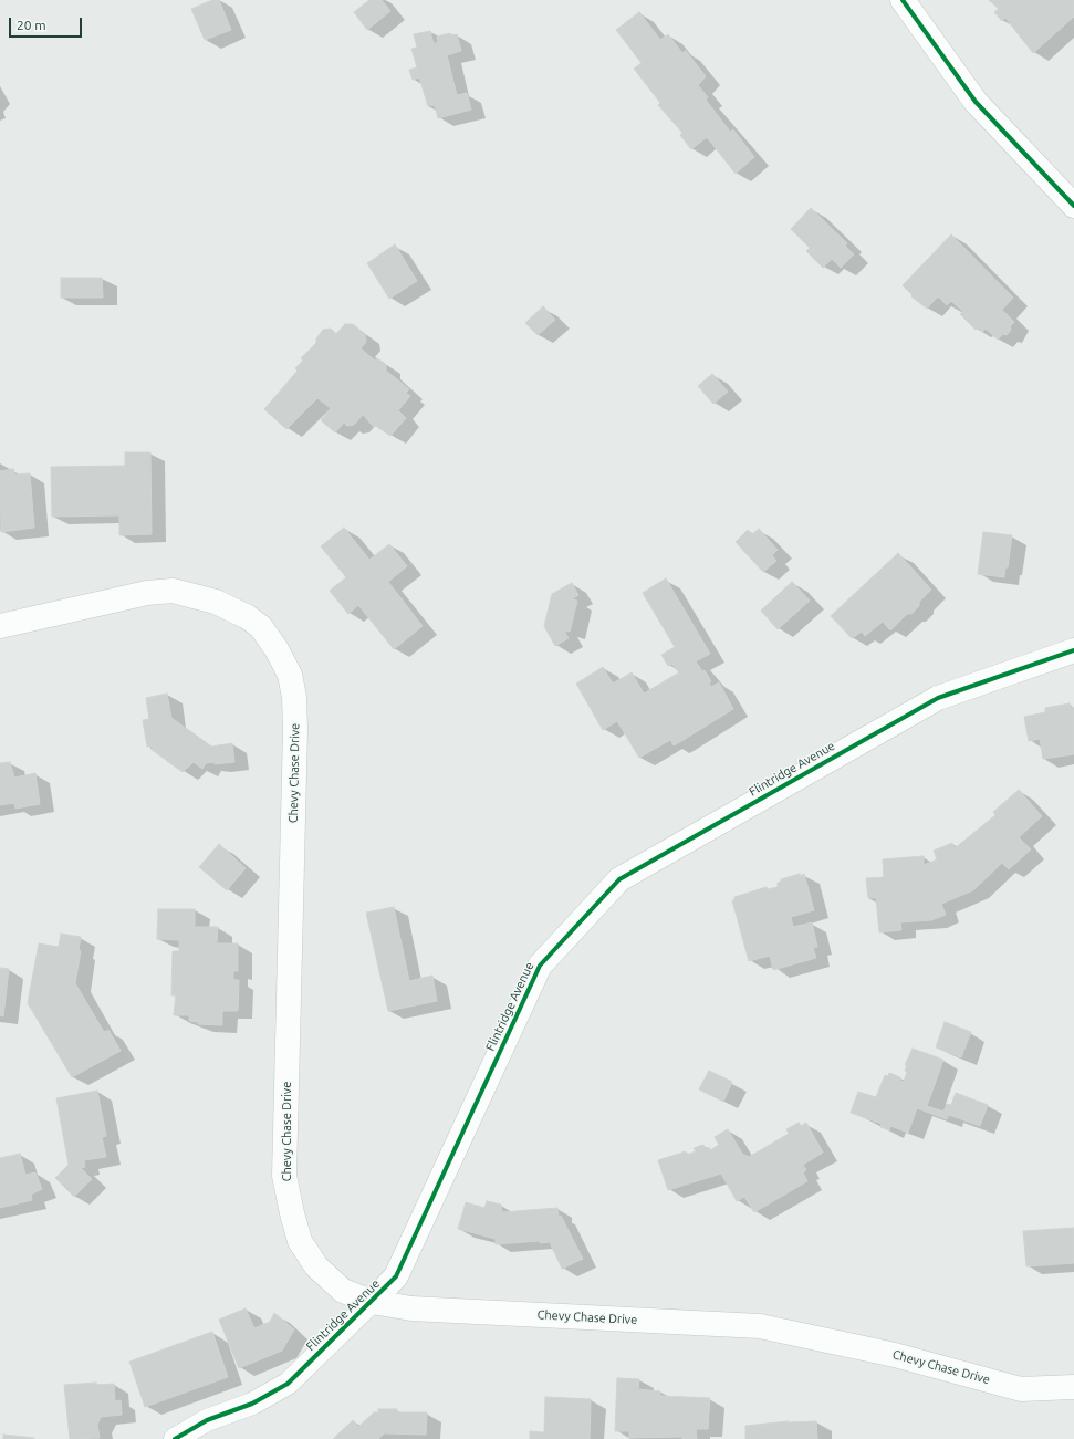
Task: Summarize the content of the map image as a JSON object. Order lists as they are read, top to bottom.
{
  "streets": {
    "main road": ["Flintridge Avenue", "Chevy Chase Drive"]
  },
  "crossings": [
    ["Flintridge Avenue", "Chevy Chase Drive"]
  ],
  "scale_bar": "20 m"
}
